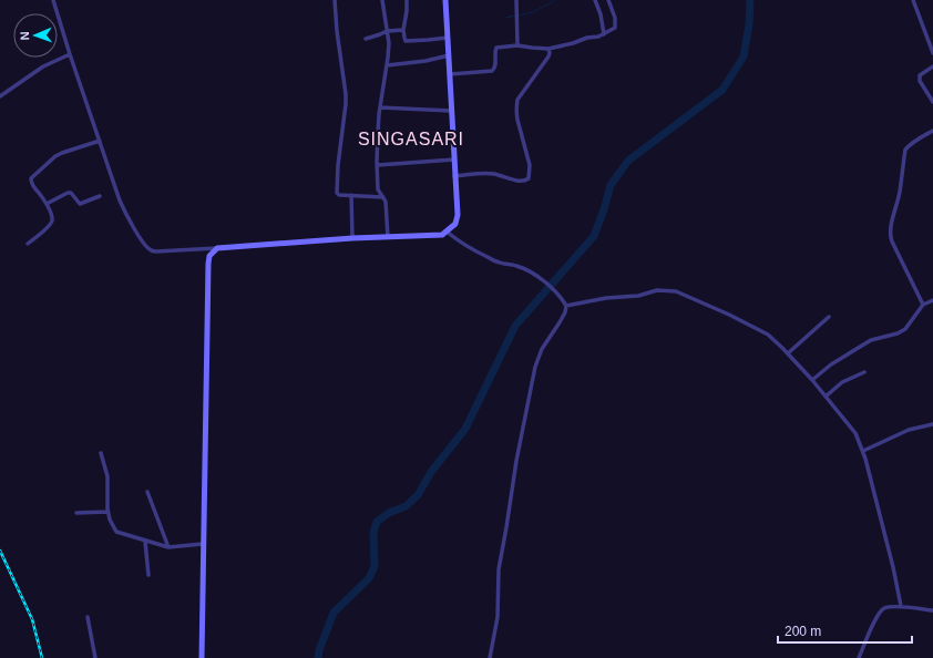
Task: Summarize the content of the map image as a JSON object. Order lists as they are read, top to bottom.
{
  "districts": ["SINGASARI"],
  "scale_bar": "200 m",
  "north": "left"
}
